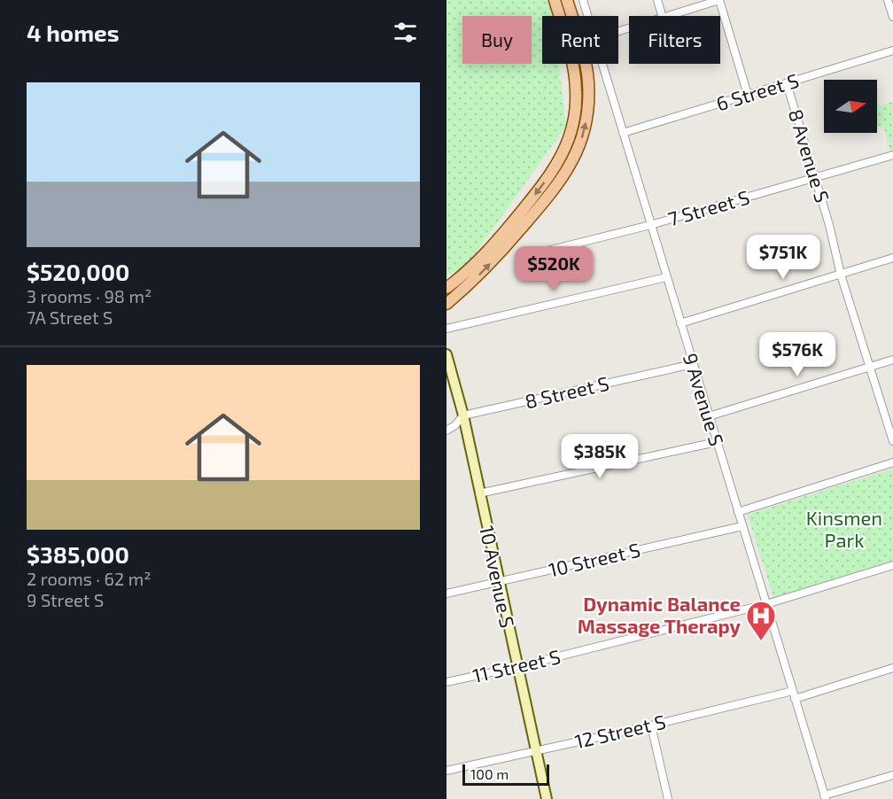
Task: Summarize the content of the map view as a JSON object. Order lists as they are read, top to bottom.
{
  "streets": {
    "street": [
      "6 Street S",
      "8 Avenue S",
      "7 Street S",
      "8 Street S",
      "9 Avenue S",
      "10 Street S",
      "10 Avenue S",
      "11 Street S",
      "12 Street S"
    ]
  },
  "crossings": [
    ["6 Street S", "8 Avenue S"],
    ["6 Street S", "9 Avenue S"],
    ["8 Avenue S", "7 Street S"],
    ["7 Street S", "9 Avenue S"],
    ["8 Street S", "9 Avenue S"],
    ["8 Street S", "10 Avenue S"],
    ["9 Avenue S", "10 Street S"],
    ["9 Avenue S", "11 Street S"],
    ["9 Avenue S", "12 Street S"],
    ["10 Street S", "10 Avenue S"],
    ["10 Avenue S", "11 Street S"],
    ["10 Avenue S", "12 Street S"]
  ],
  "parks": ["Kinsmen Park"],
  "places": {
    "hospital": ["Dynamic Balance Massage Therapy"]
  },
  "scale_bar": "100 m",
  "north": "right",
  "page": {
    "heading": "4 homes",
    "chip": ["Buy", "Rent", "Filters"],
    "list": [
      {
        "name": "$520,000",
        "note": "3 rooms · 98 m² · 7A Street S"
      },
      {
        "name": "$385,000",
        "note": "2 rooms · 62 m² · 9 Street S"
      }
    ],
    "price": [
      "$751K",
      "$520K",
      "$576K",
      "$385K"
    ],
    "scale": "100 m"
  }
}
